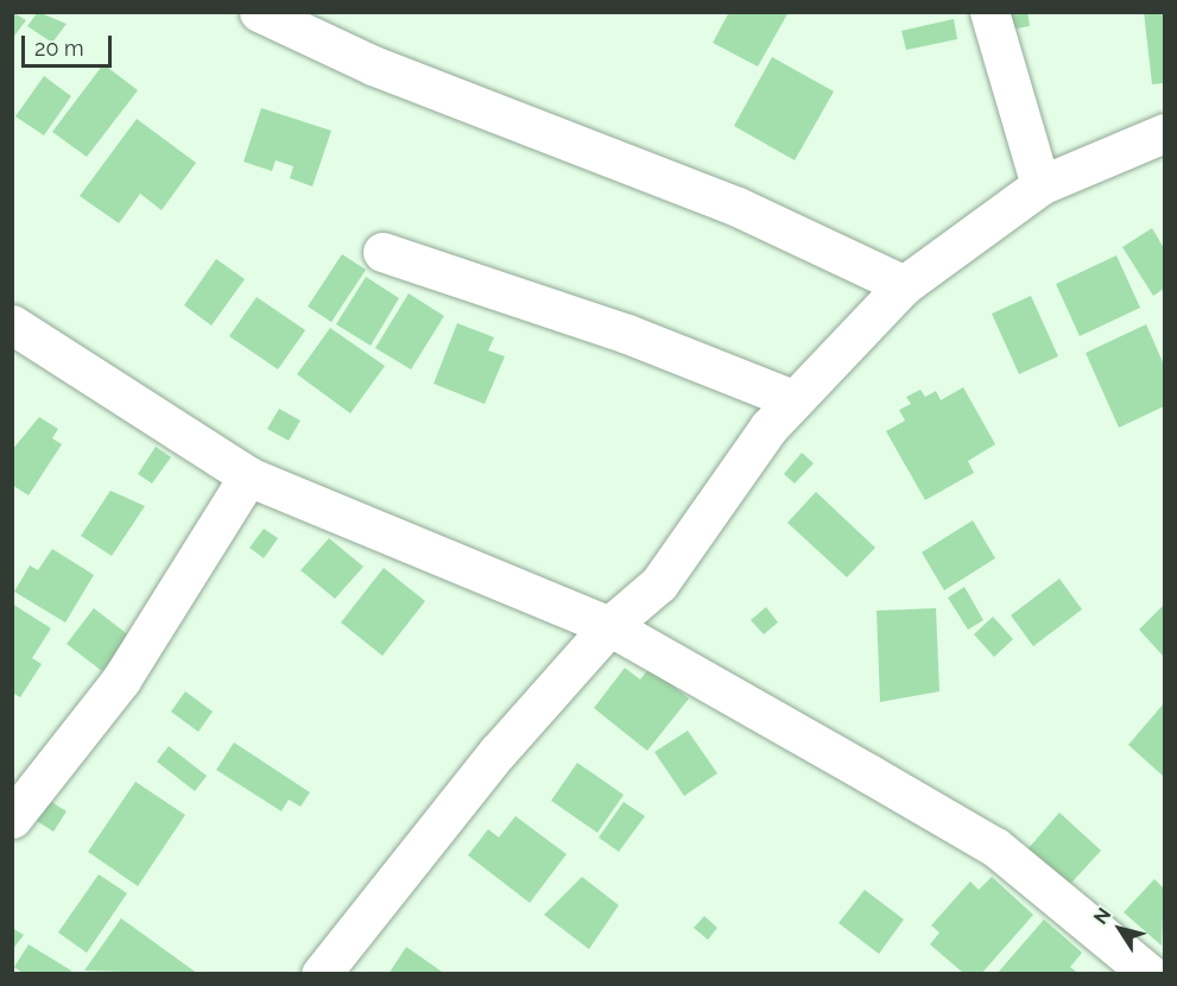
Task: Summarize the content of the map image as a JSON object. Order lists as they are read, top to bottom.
{
  "scale_bar": "20 m",
  "north": "top left"
}
